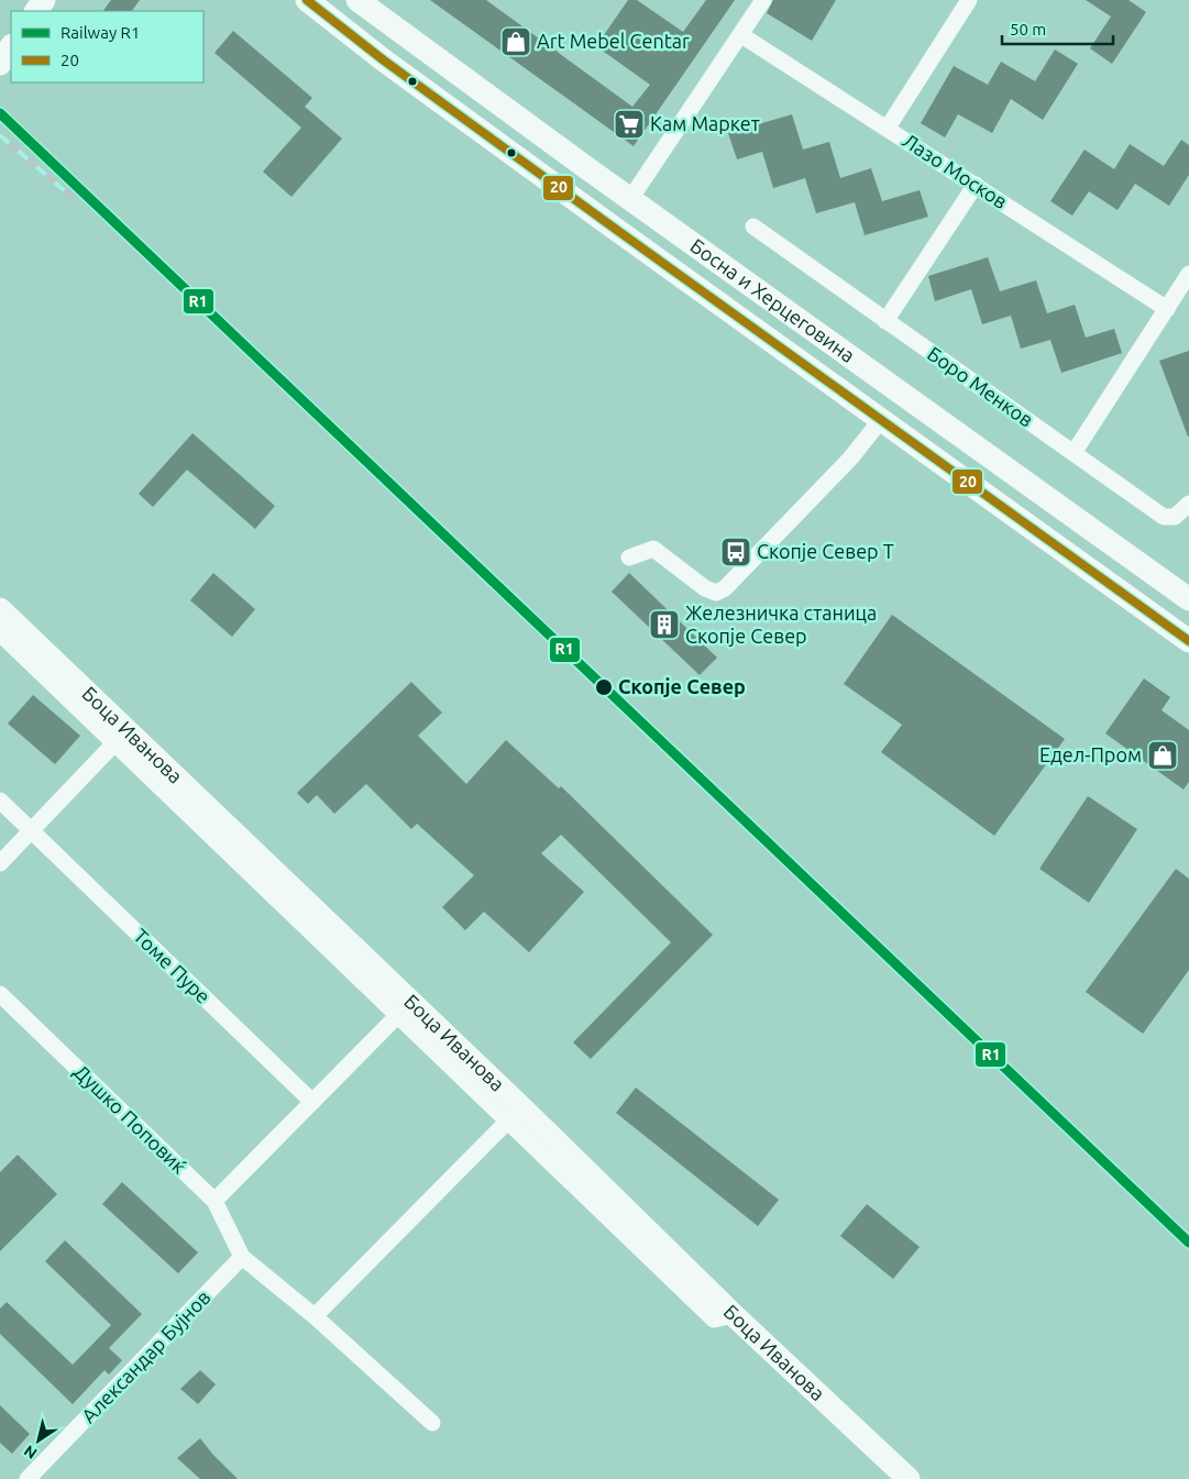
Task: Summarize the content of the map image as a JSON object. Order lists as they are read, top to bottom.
{
  "streets": {
    "street": [
      "Лазо Москов",
      "Босна и Херцеговина",
      "Боро Менков",
      "Боца Иванова",
      "Томе Пуре",
      "Душко Поповиќ",
      "Александар Бујнов"
    ]
  },
  "crossings": [
    ["Душко Поповиќ", "Александар Бујнов"]
  ],
  "places": {
    "shop": ["Art Mebel Centar", "Едел-Пром"],
    "supermarket": ["Кам Маркет"],
    "bus stop": ["Скопје Север Т"],
    "building": ["Железничка станица Скопје Север"],
    "other": ["Скопје Север"]
  },
  "lines": ["transit line 20", "rail line R1"],
  "legend": ["Railway R1", "20"],
  "scale_bar": "50 m",
  "north": "bottom left"
}
